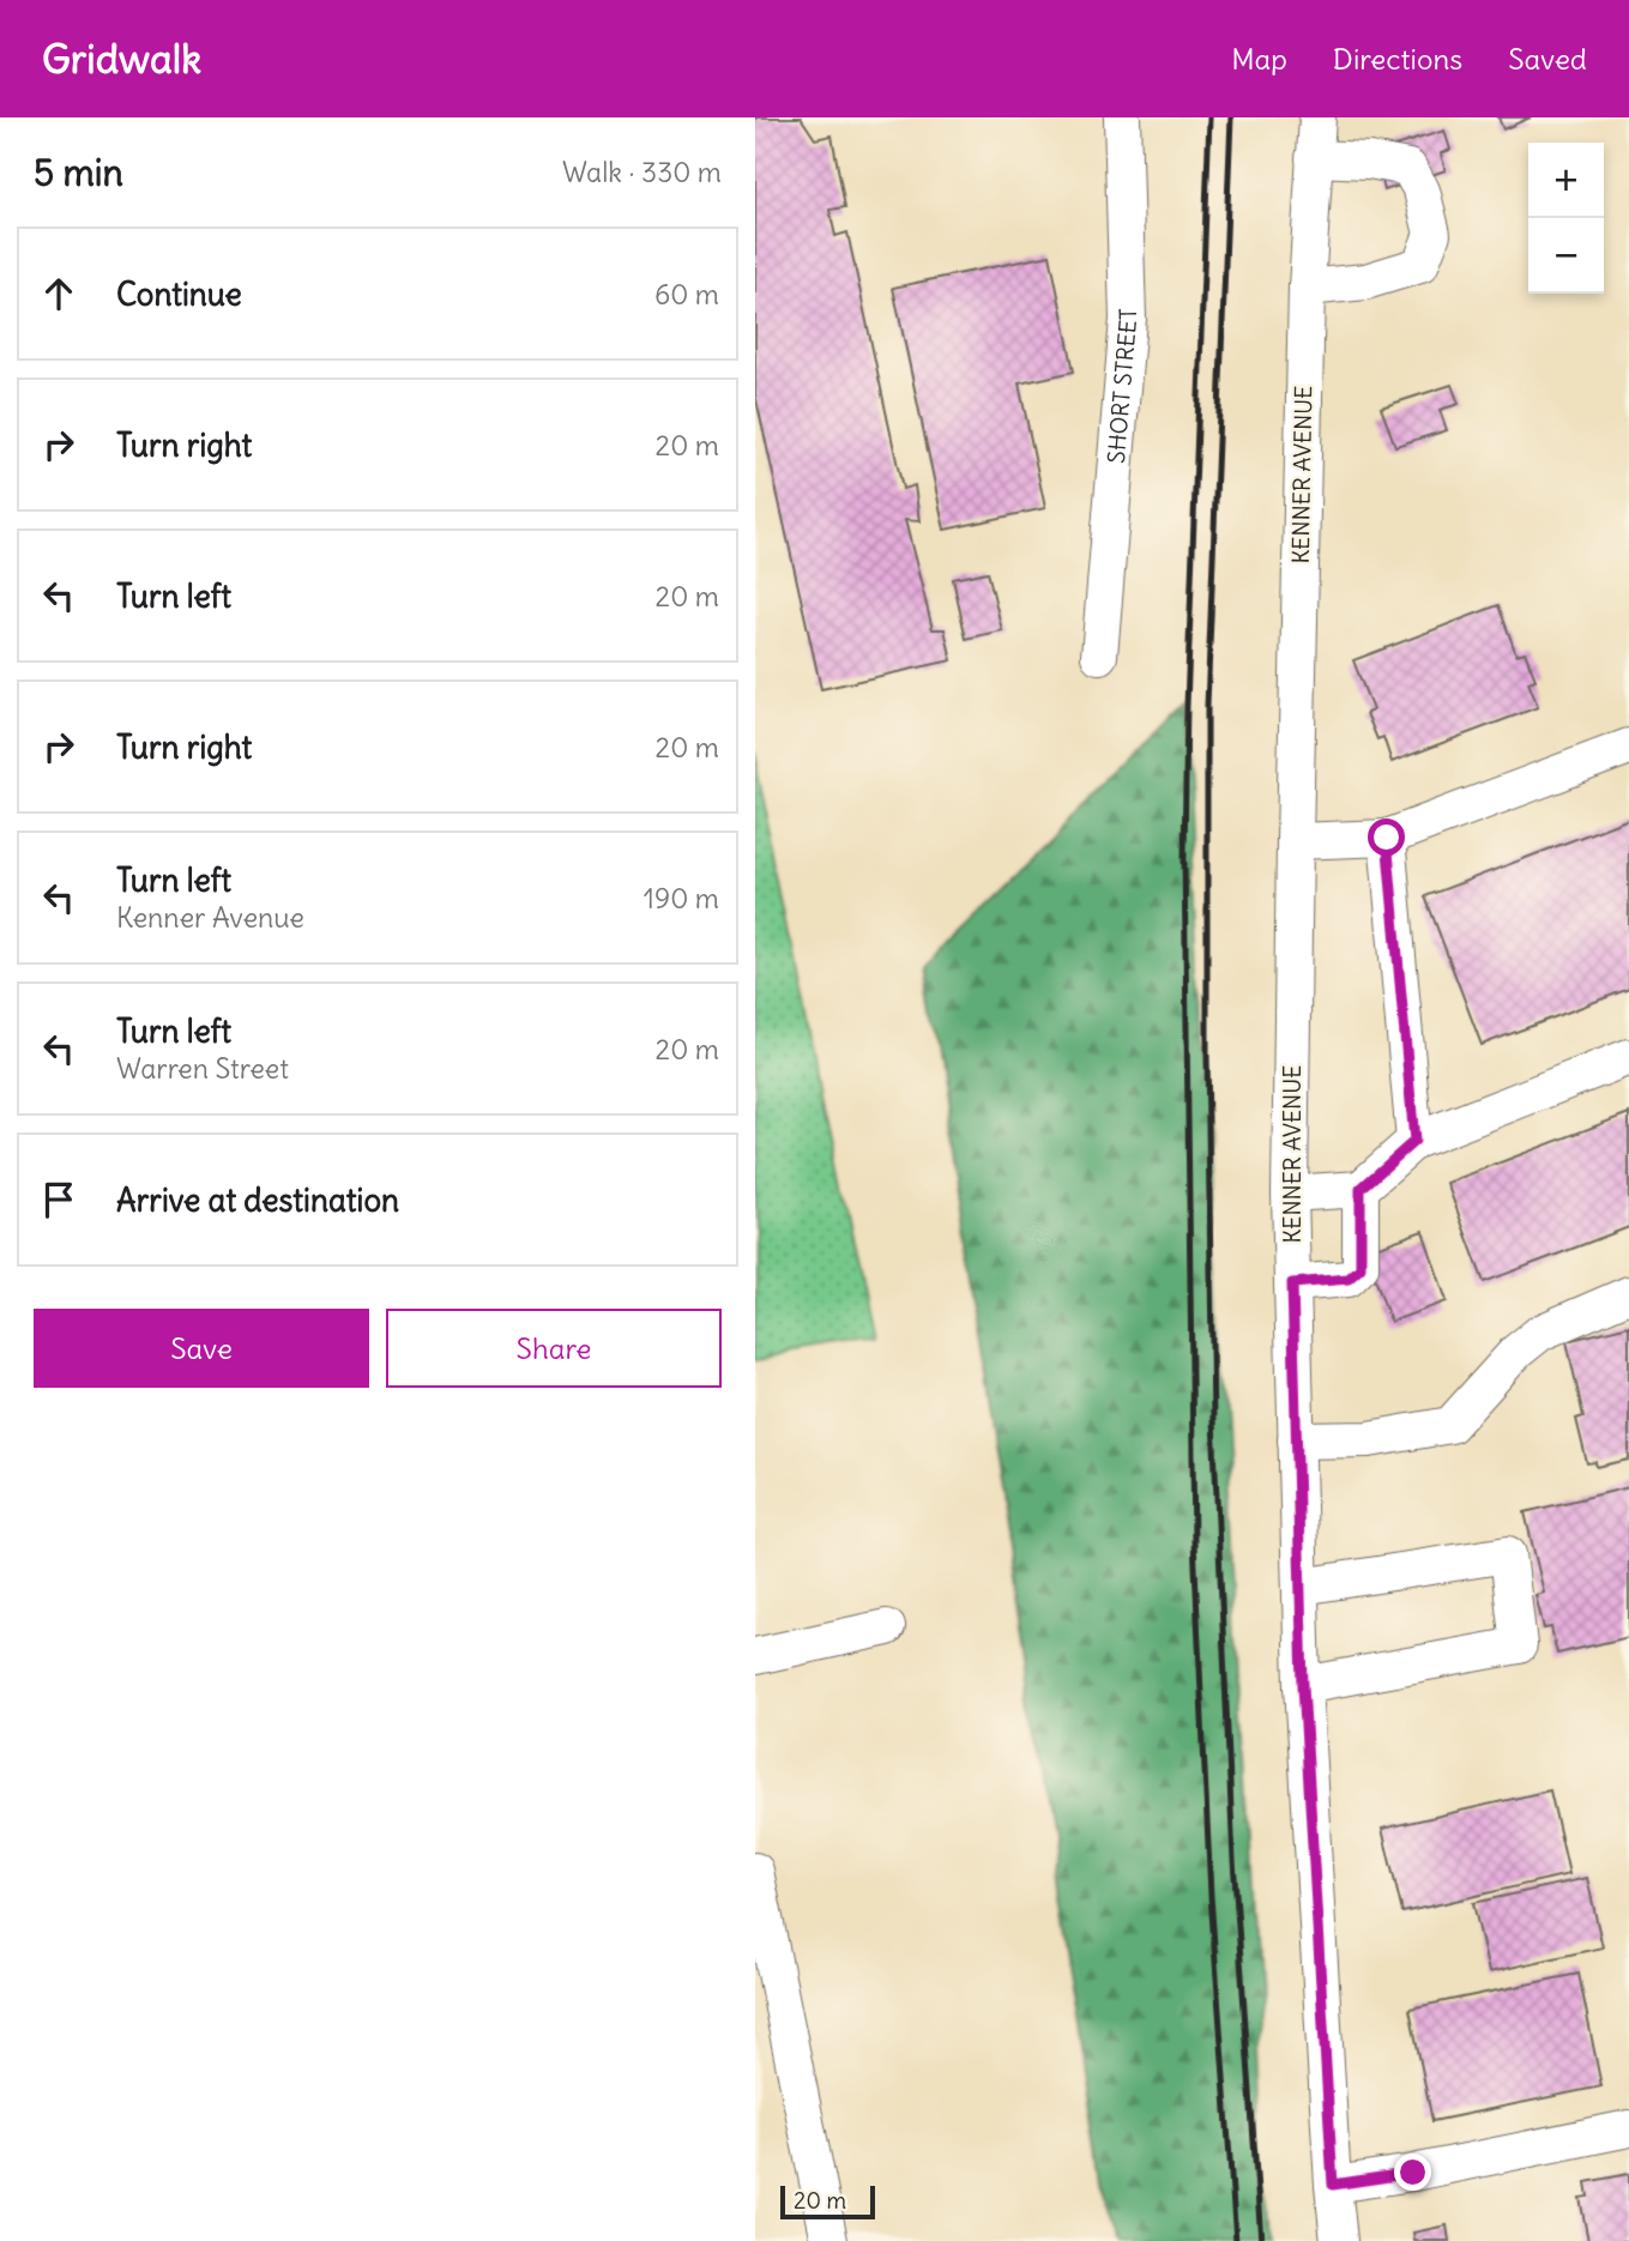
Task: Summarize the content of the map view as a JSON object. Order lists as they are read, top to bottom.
{
  "streets": {
    "street": ["SHORT STREET", "KENNER AVENUE"]
  },
  "scale_bar": "20 m",
  "page": {
    "header": "Gridwalk",
    "nav": ["Map", "Directions", "Saved"],
    "heading": ["5 min", "Walk · 330 m"],
    "map_buttons": ["+", "−"],
    "list": [
      ["Continue", "60 m"],
      ["Turn right", "20 m"],
      ["Turn left", "20 m"],
      ["Turn right", "20 m"],
      ["Turn left", "Kenner Avenue", "190 m"],
      ["Turn left", "Warren Street", "20 m"],
      "Arrive at destination"
    ],
    "buttons": ["Save", "Share"],
    "scale": "20 m"
  }
}
